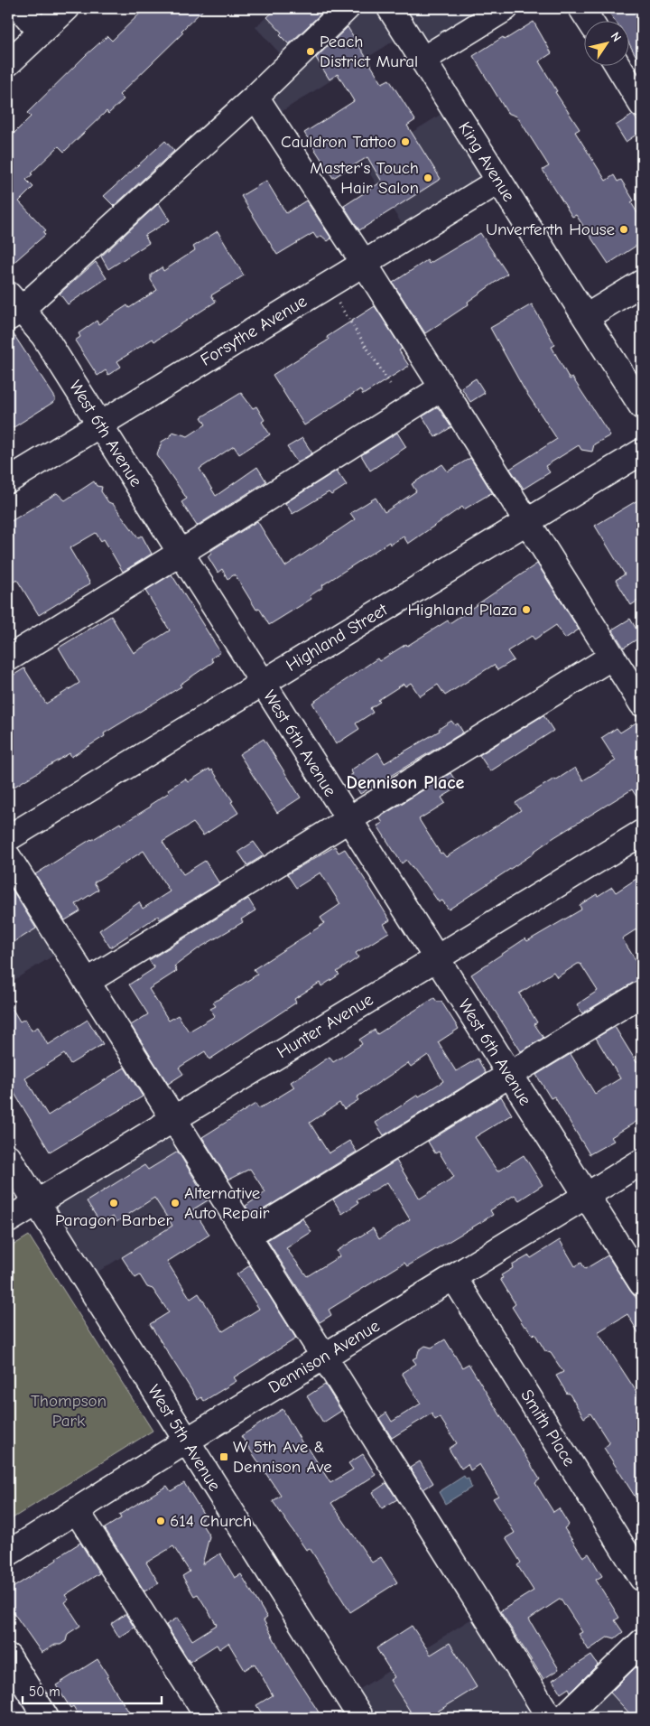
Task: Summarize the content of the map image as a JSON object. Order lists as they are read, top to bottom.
{
  "streets": {
    "street": [
      "King Avenue",
      "Forsythe Avenue",
      "West 6th Avenue",
      "Highland Street",
      "Hunter Avenue",
      "Dennison Avenue",
      "Smith Place",
      "West 5th Avenue"
    ]
  },
  "crossings": [
    ["King Avenue", "Forsythe Avenue"],
    ["Forsythe Avenue", "West 6th Avenue"],
    ["West 6th Avenue", "Highland Street"],
    ["West 6th Avenue", "Hunter Avenue"],
    ["West 6th Avenue", "Dennison Avenue"],
    ["Hunter Avenue", "West 5th Avenue"],
    ["Dennison Avenue", "Smith Place"],
    ["Dennison Avenue", "West 5th Avenue"]
  ],
  "districts": ["Dennison Place"],
  "parks": ["Thompson Park"],
  "places": {
    "other": [
      "Peach District Mural",
      "Cauldron Tattoo",
      "Master's Touch Hair Salon",
      "Unverferth House",
      "Highland Plaza",
      "Paragon Barber",
      "Alternative Auto Repair",
      "614 Church"
    ],
    "transit": ["W 5th Ave & Dennison Ave"]
  },
  "scale_bar": "50 m",
  "north": "top right"
}
